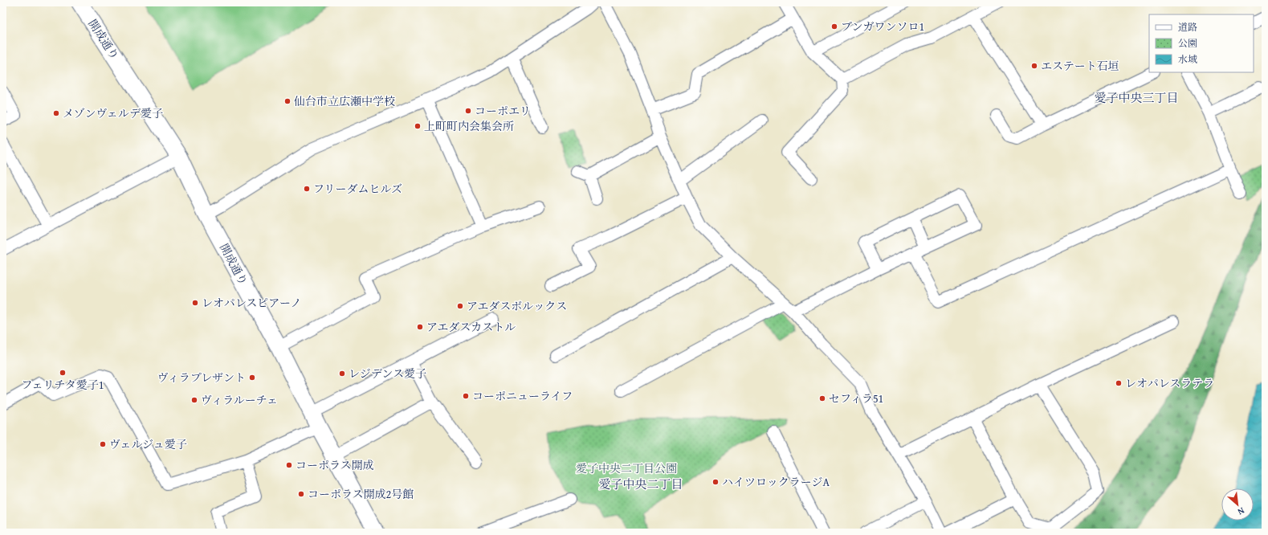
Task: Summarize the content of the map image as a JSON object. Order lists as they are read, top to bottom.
{
  "streets": {
    "street": ["開成通り"]
  },
  "districts": ["愛子中央三丁目", "愛子中央二丁目"],
  "parks": ["愛子中央二丁目公園"],
  "places": [
    "ブンガワンソロ1",
    "エステート石垣",
    "仙台市立広瀬中学校",
    "コーポエリ",
    "メゾンヴェルデ愛子",
    "上町町内会集会所",
    "フリーダムヒルズ",
    "レオパレスピアーノ",
    "アエダスボルックス",
    "アエダスカストル",
    "フェリチタ愛子1",
    "レジデンス愛子",
    "ヴィラプレザント",
    "レオパレスラテラ",
    "コーポニューライフ",
    "セフィラ51",
    "ヴィラルーチェ",
    "ヴェルジュ愛子",
    "コーポラス開成",
    "ハイツロックラージA",
    "コーポラス開成2号館"
  ],
  "legend": ["道路", "公園", "水域"],
  "north": "bottom right"
}
